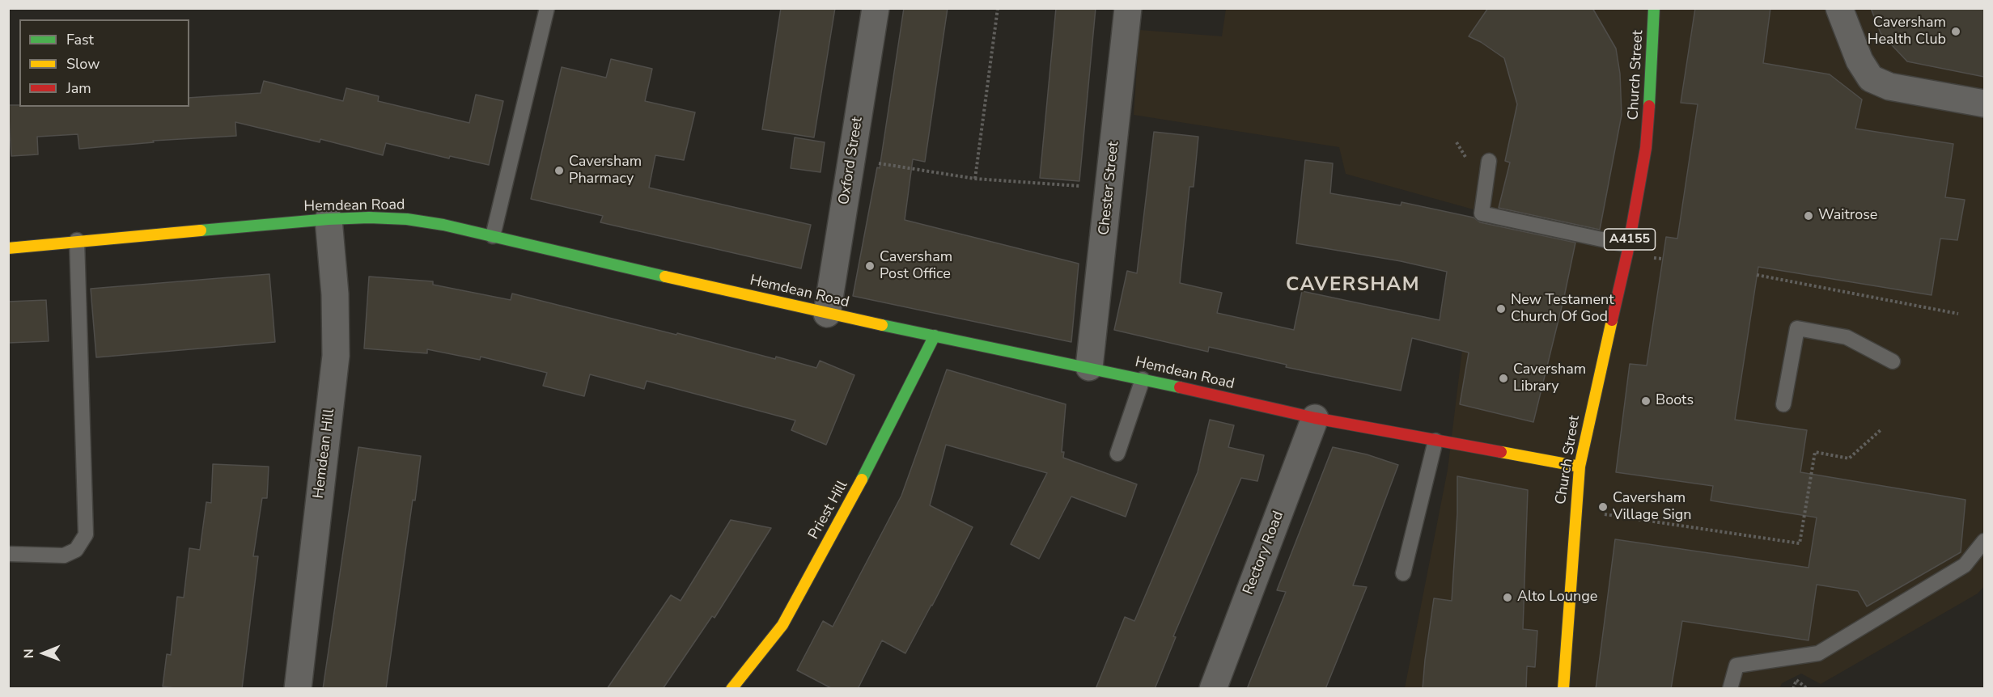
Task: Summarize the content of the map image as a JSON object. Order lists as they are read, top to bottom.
{
  "streets": {
    "street": [
      "Church Street",
      "Oxford Street",
      "Chester Street",
      "Hemdean Road",
      "A4155",
      "Hemdean Hill",
      "Priest Hill",
      "Rectory Road"
    ]
  },
  "crossings": [
    ["Church Street", "Hemdean Road"],
    ["Oxford Street", "Hemdean Road"],
    ["Chester Street", "Hemdean Road"],
    ["Hemdean Road", "Hemdean Hill"],
    ["Hemdean Road", "Priest Hill"],
    ["Hemdean Road", "Rectory Road"]
  ],
  "districts": ["CAVERSHAM"],
  "places": [
    "Caversham Health Club",
    "Caversham Pharmacy",
    "Waitrose",
    "Caversham Post Office",
    "New Testament Church Of God",
    "Caversham Library",
    "Boots",
    "Caversham Village Sign",
    "Alto Lounge"
  ],
  "legend": ["Fast", "Slow", "Jam"],
  "north": "left"
}
